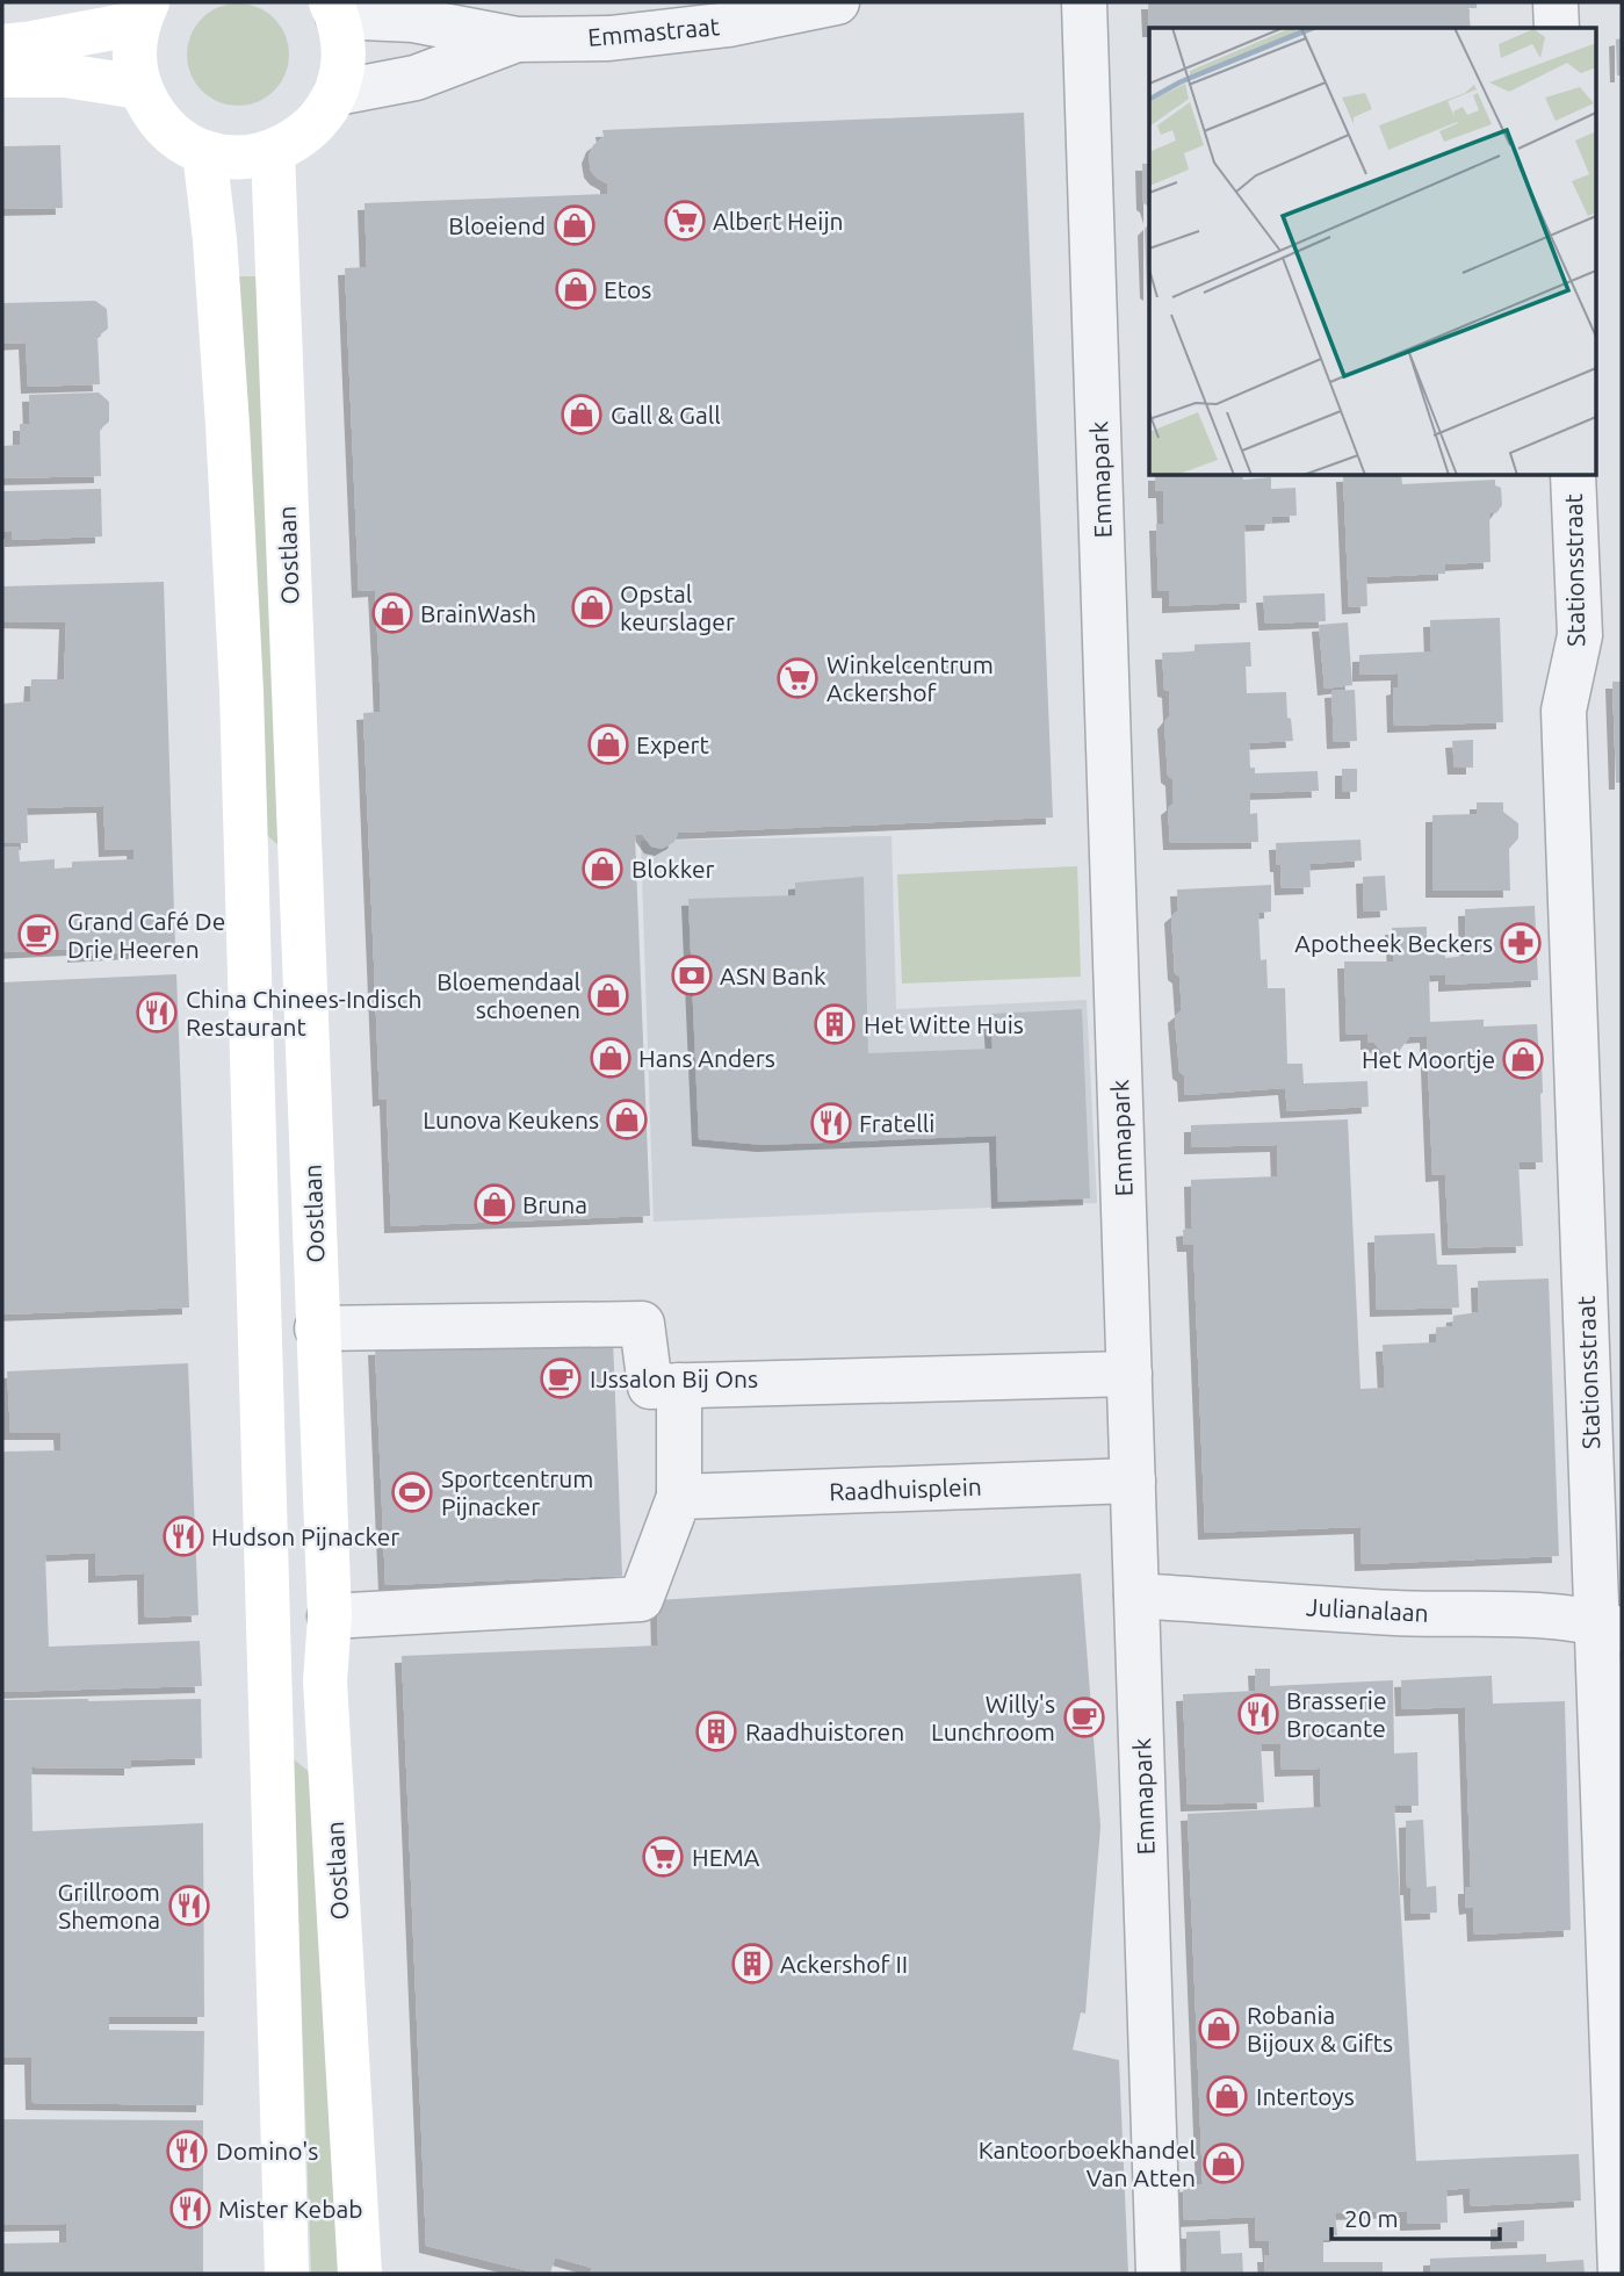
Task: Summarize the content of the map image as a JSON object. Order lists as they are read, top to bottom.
{
  "streets": {
    "main road": ["Oostlaan"],
    "street": [
      "Emmastraat",
      "Emmapark",
      "Stationsstraat",
      "Raadhuisplein",
      "Julianalaan"
    ]
  },
  "crossings": [
    ["Emmapark", "Raadhuisplein"],
    ["Emmapark", "Julianalaan"],
    ["Stationsstraat", "Julianalaan"]
  ],
  "places": {
    "supermarket": ["Albert Heijn", "Winkelcentrum Ackershof", "HEMA"],
    "shop": [
      "Bloeiend",
      "Etos",
      "Gall & Gall",
      "Opstal keurslager",
      "BrainWash",
      "Expert",
      "Blokker",
      "Bloemendaal schoenen",
      "Hans Anders",
      "Het Moortje",
      "Lunova Keukens",
      "Bruna",
      "Robania Bijoux & Gifts",
      "Intertoys",
      "Kantoorboekhandel Van Atten"
    ],
    "cafe": ["Grand Café De Drie Heeren", "IJssalon Bij Ons", "Willy's Lunchroom"],
    "pharmacy": ["Apotheek Beckers"],
    "bank": ["ASN Bank"],
    "restaurant": [
      "China Chinees-Indisch Restaurant",
      "Fratelli",
      "Hudson Pijnacker",
      "Brasserie Brocante",
      "Grillroom Shemona",
      "Domino's",
      "Mister Kebab"
    ],
    "building": ["Het Witte Huis", "Raadhuistoren", "Ackershof II"],
    "sports": ["Sportcentrum Pijnacker"]
  },
  "scale_bar": "20 m"
}
